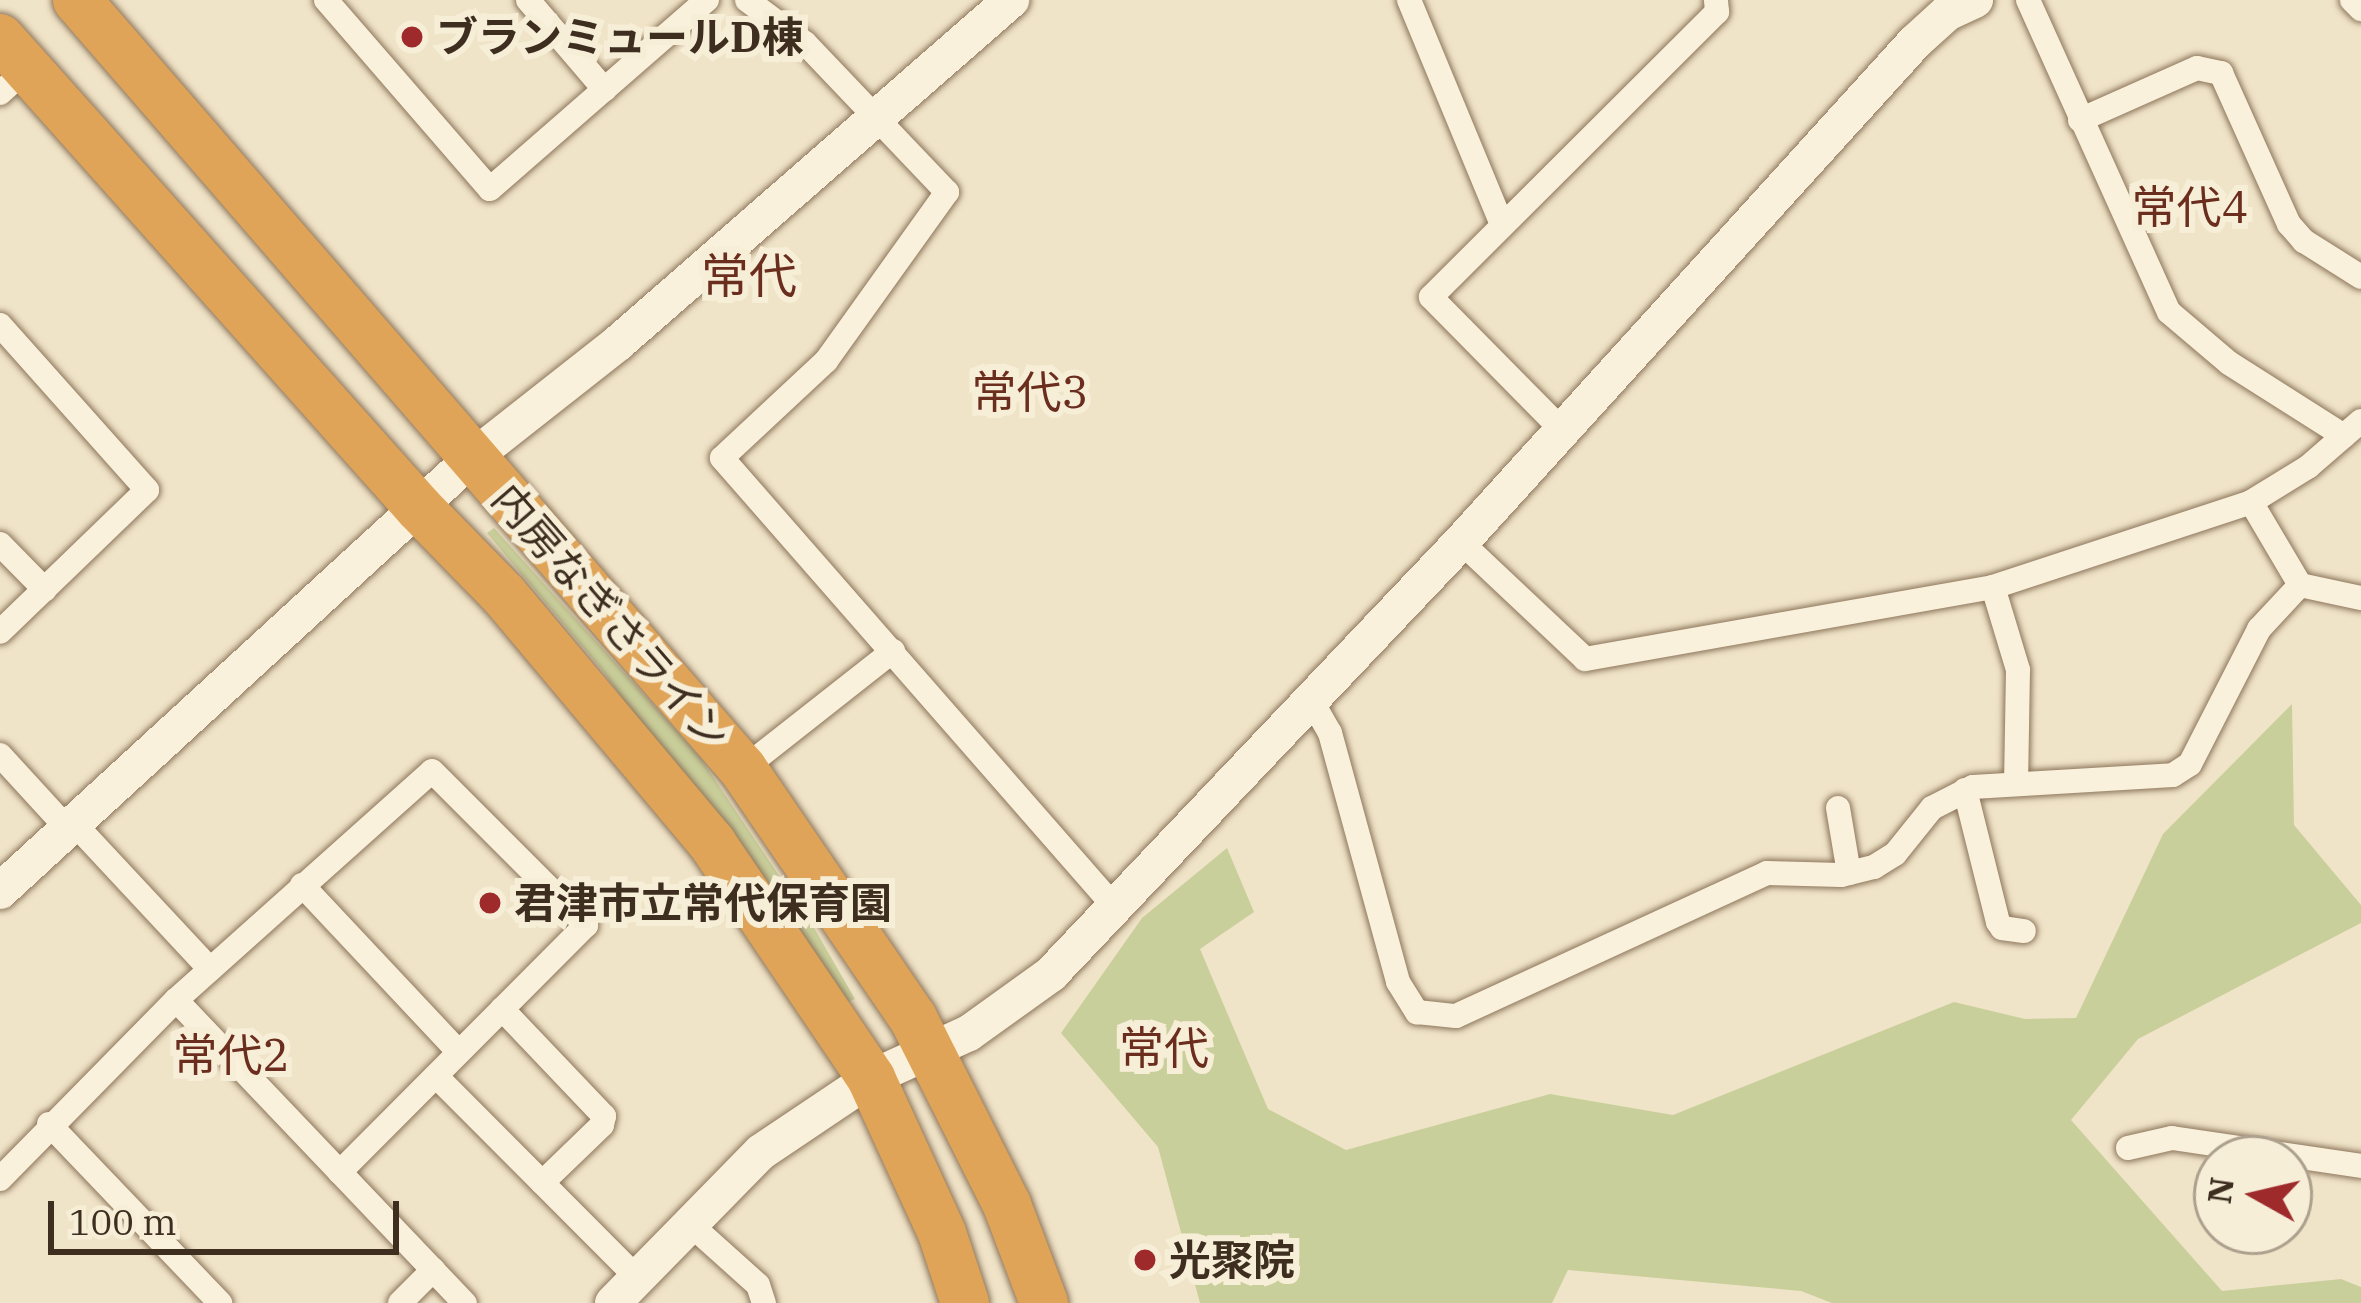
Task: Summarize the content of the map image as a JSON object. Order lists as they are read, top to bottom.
{
  "streets": {
    "highway": ["内房なぎさライン"]
  },
  "districts": [
    "常代4",
    "常代",
    "常代3",
    "常代",
    "常代2"
  ],
  "places": ["ブランミュールD棟", "君津市立常代保育園", "光聚院"],
  "scale_bar": "100 m",
  "north": "left"
}
